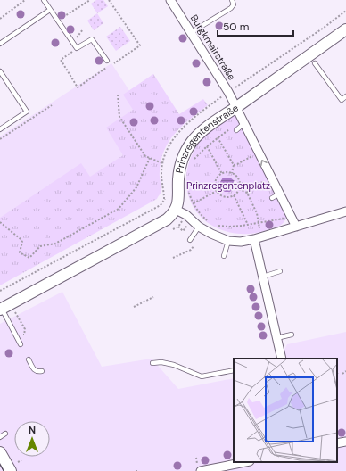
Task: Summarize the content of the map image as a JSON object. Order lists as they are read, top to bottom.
{
  "streets": {
    "street": ["Burgkmairstraße", "Prinzregentenstraße"]
  },
  "crossings": [
    ["Burgkmairstraße", "Prinzregentenstraße"]
  ],
  "parks": ["Prinzregentenplatz"],
  "scale_bar": "50 m",
  "north": "top"
}
